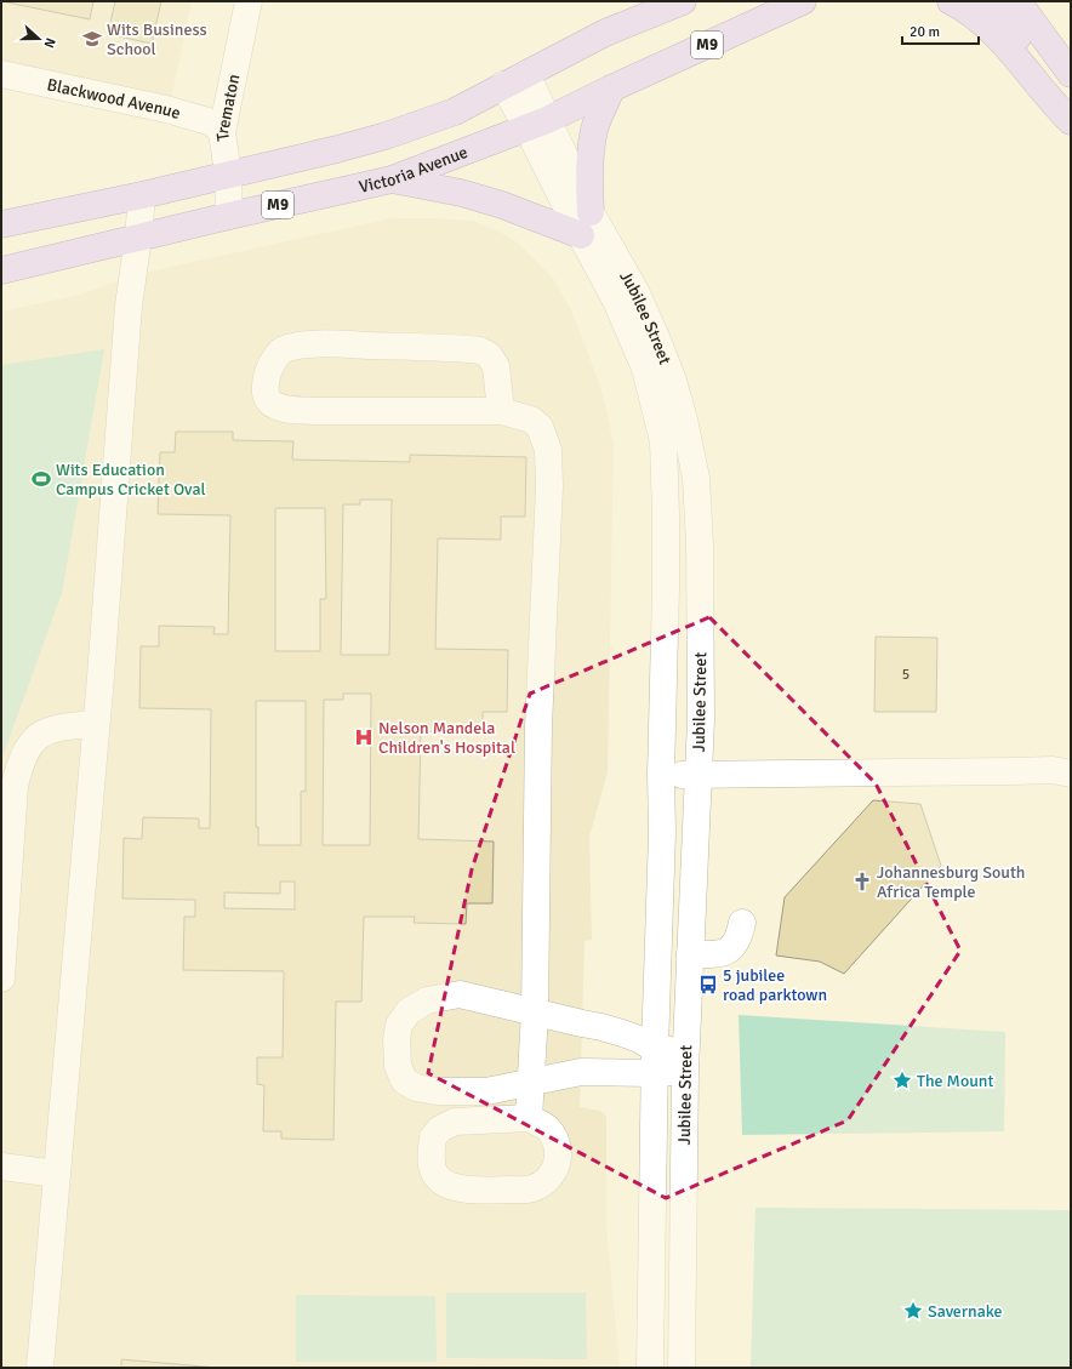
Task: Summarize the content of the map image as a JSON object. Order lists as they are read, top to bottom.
{
  "streets": {
    "main road": ["M9", "Victoria Avenue"],
    "street": ["Blackwood Avenue", "Trematon", "Jubilee Street"]
  },
  "crossings": [
    ["M9", "Trematon"],
    ["M9", "Jubilee Street"],
    ["Blackwood Avenue", "Trematon"],
    ["Trematon", "Victoria Avenue"],
    ["Victoria Avenue", "Jubilee Street"]
  ],
  "places": {
    "school or university": ["Wits Business School"],
    "sports": ["Wits Education Campus Cricket Oval"],
    "hospital": ["Nelson Mandela Children's Hospital"],
    "church": ["Johannesburg South Africa Temple"],
    "bus stop": ["5 jubilee road parktown"],
    "place": ["The Mount", "Savernake"]
  },
  "house_numbers": ["5"],
  "scale_bar": "20 m",
  "north": "right"
}
